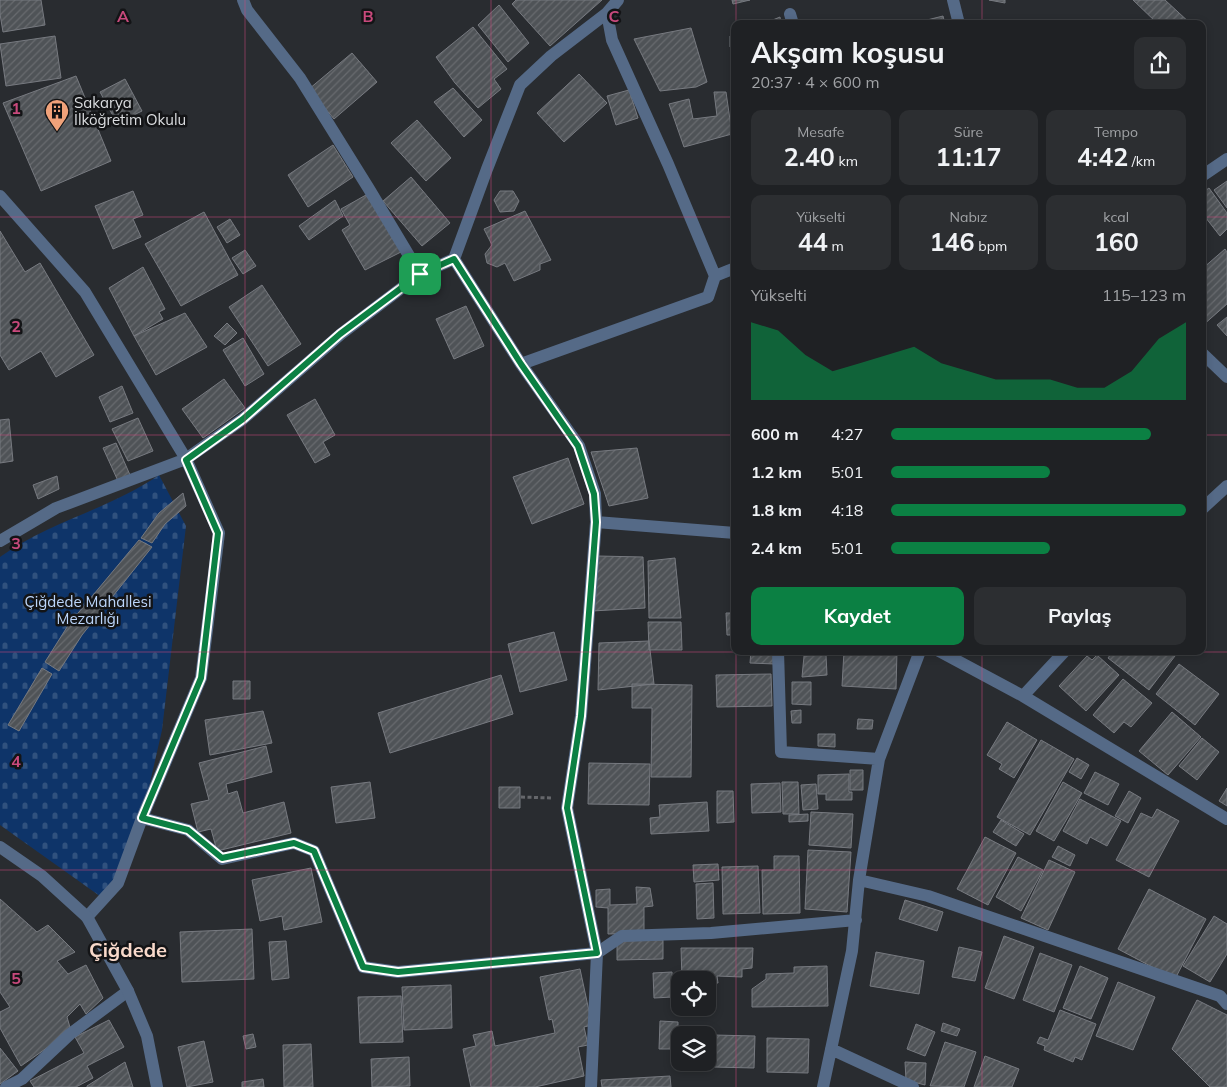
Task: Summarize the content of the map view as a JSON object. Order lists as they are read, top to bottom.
{
  "districts": ["Çiğdede"],
  "parks": ["Çiğdede Mahallesi Mezarlığı"],
  "places": {
    "building": ["Sakarya İlköğretim Okulu"]
  },
  "page": {
    "heading": ["Akşam koşusu", "20:37 · 4 × 600 m"],
    "stats": [
      ["Mesafe", "2.40 km"],
      ["Süre", "11:17"],
      ["Tempo", "4:42 /km"],
      ["Yükselti", "44 m"],
      ["Nabız", "146 bpm"],
      ["kcal", "160"]
    ],
    "chart": ["Yükselti", "115–123 m"],
    "list": [
      {
        "name": "600 m",
        "note": "4:27"
      },
      {
        "name": "1.2 km",
        "note": "5:01"
      },
      {
        "name": "1.8 km",
        "note": "4:18"
      },
      {
        "name": "2.4 km",
        "note": "5:01"
      }
    ],
    "buttons": ["Kaydet", "Paylaş"]
  },
  "grid": {
    "columns": ["A", "B", "C"],
    "rows": [
      "1",
      "2",
      "3",
      "4",
      "5"
    ]
  }
}
